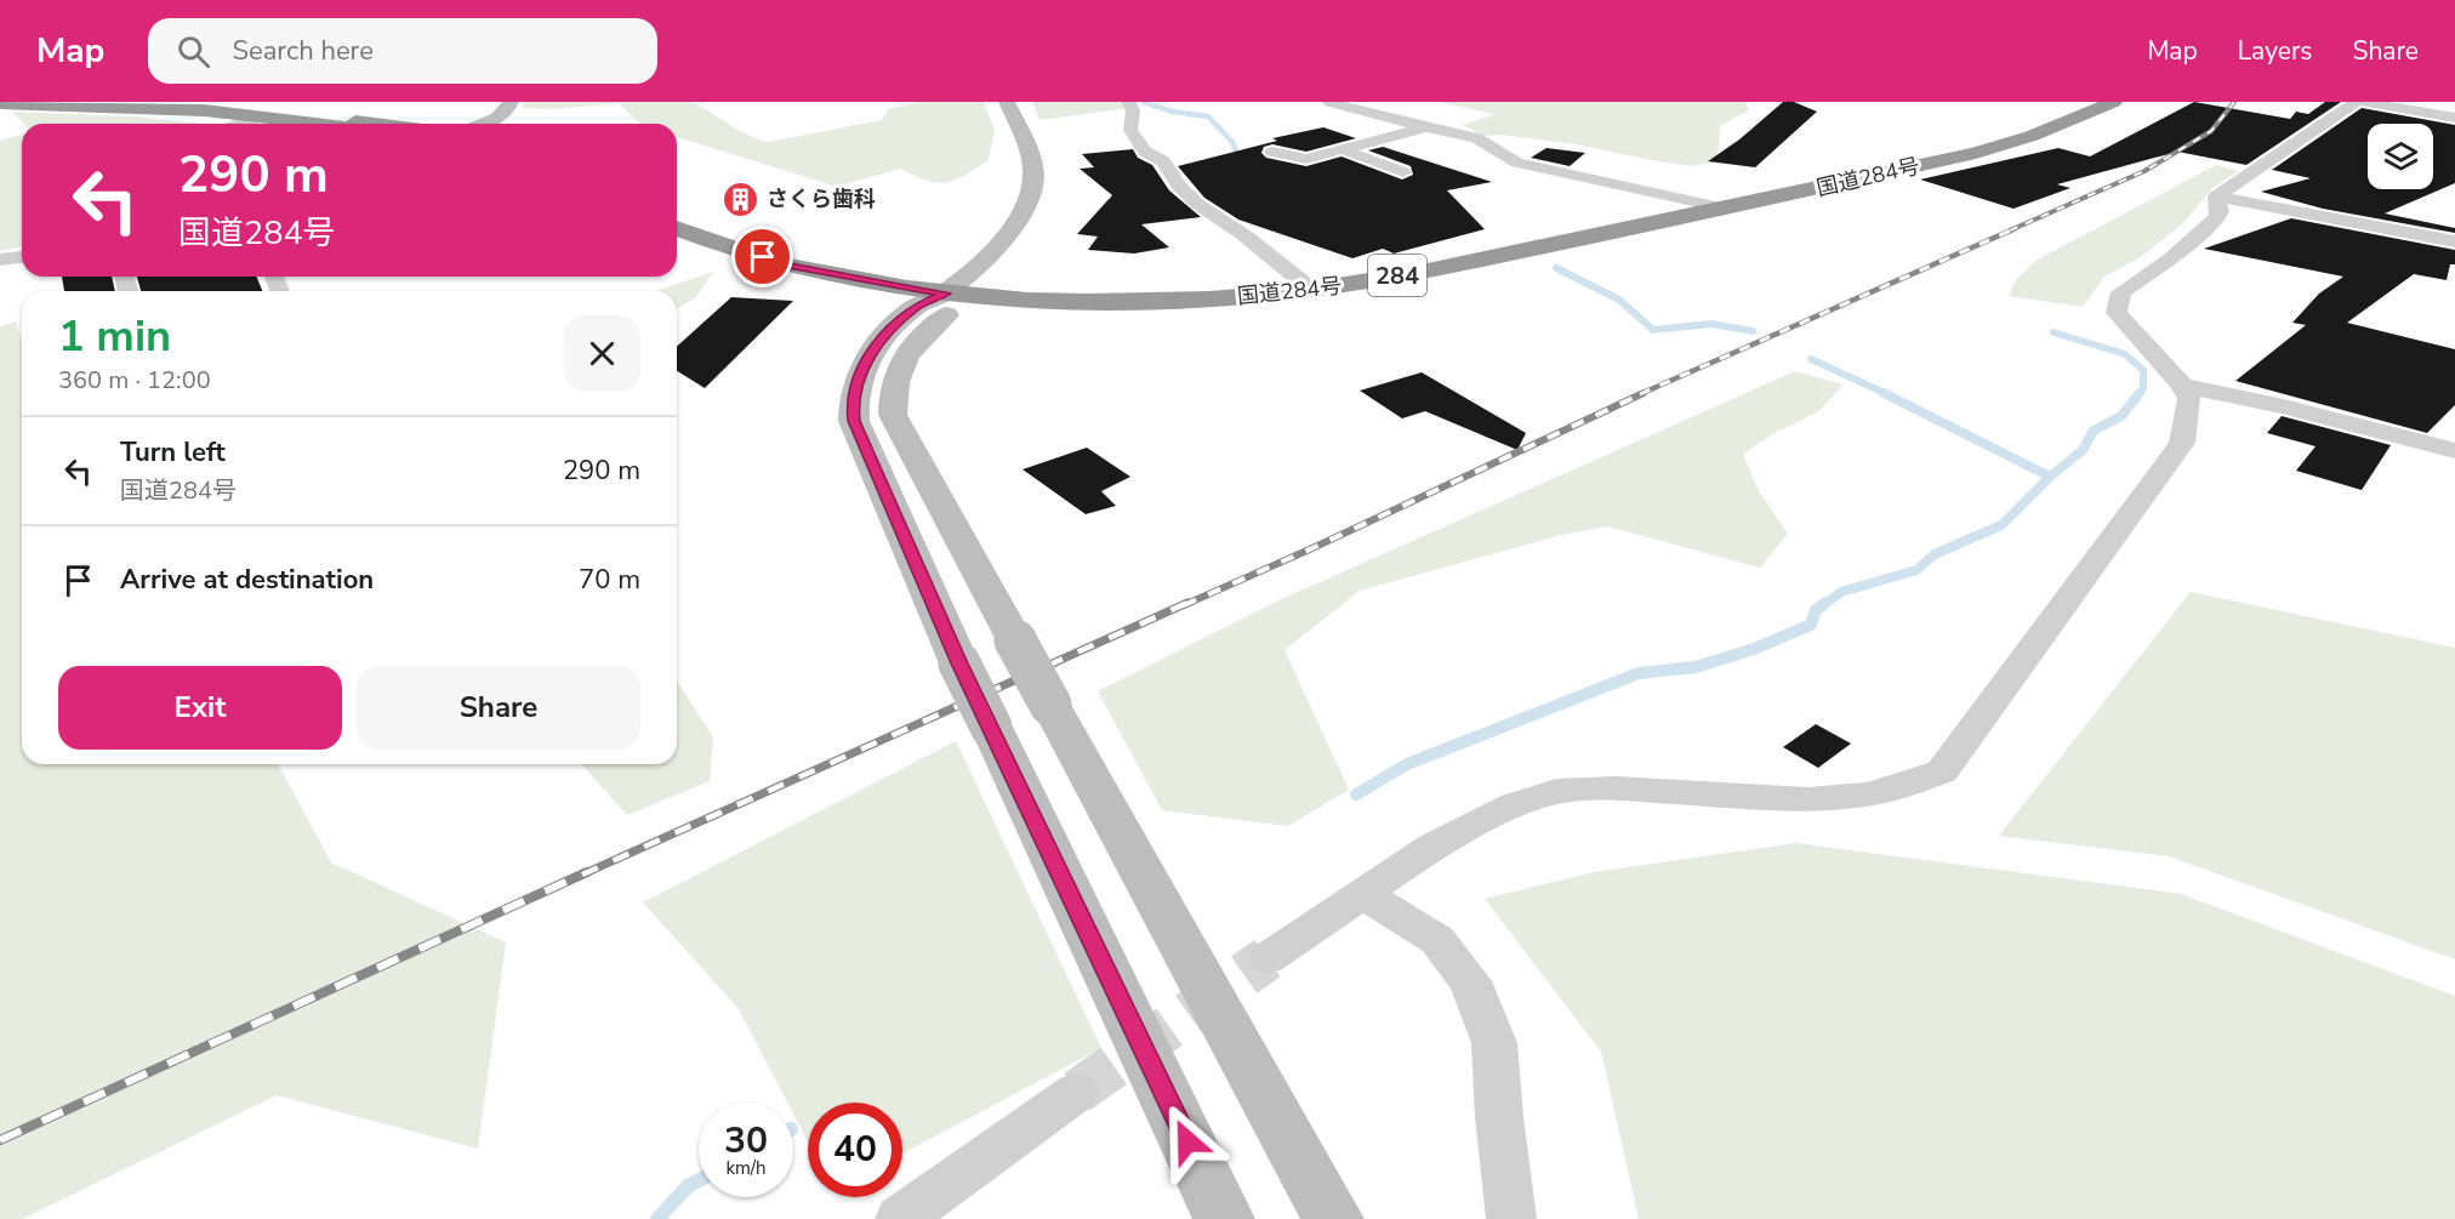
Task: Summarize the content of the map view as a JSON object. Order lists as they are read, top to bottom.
{
  "streets": {
    "highway": ["国道284号", "284"]
  },
  "places": {
    "building": ["さくら歯科"]
  },
  "page": {
    "header": "Map",
    "search": "Search here",
    "nav": ["Map", "Layers", "Share"],
    "turn": ["290 m", "国道284号"],
    "heading": ["1 min", "360 m · 12:00"],
    "list": [
      {
        "name": "Turn left",
        "note": "国道284号",
        "value": "290 m"
      },
      {
        "name": "Arrive at destination",
        "value": "70 m"
      }
    ],
    "buttons": ["Exit", "Share"],
    "speed": "30 km/h",
    "limit": "40"
  }
}
